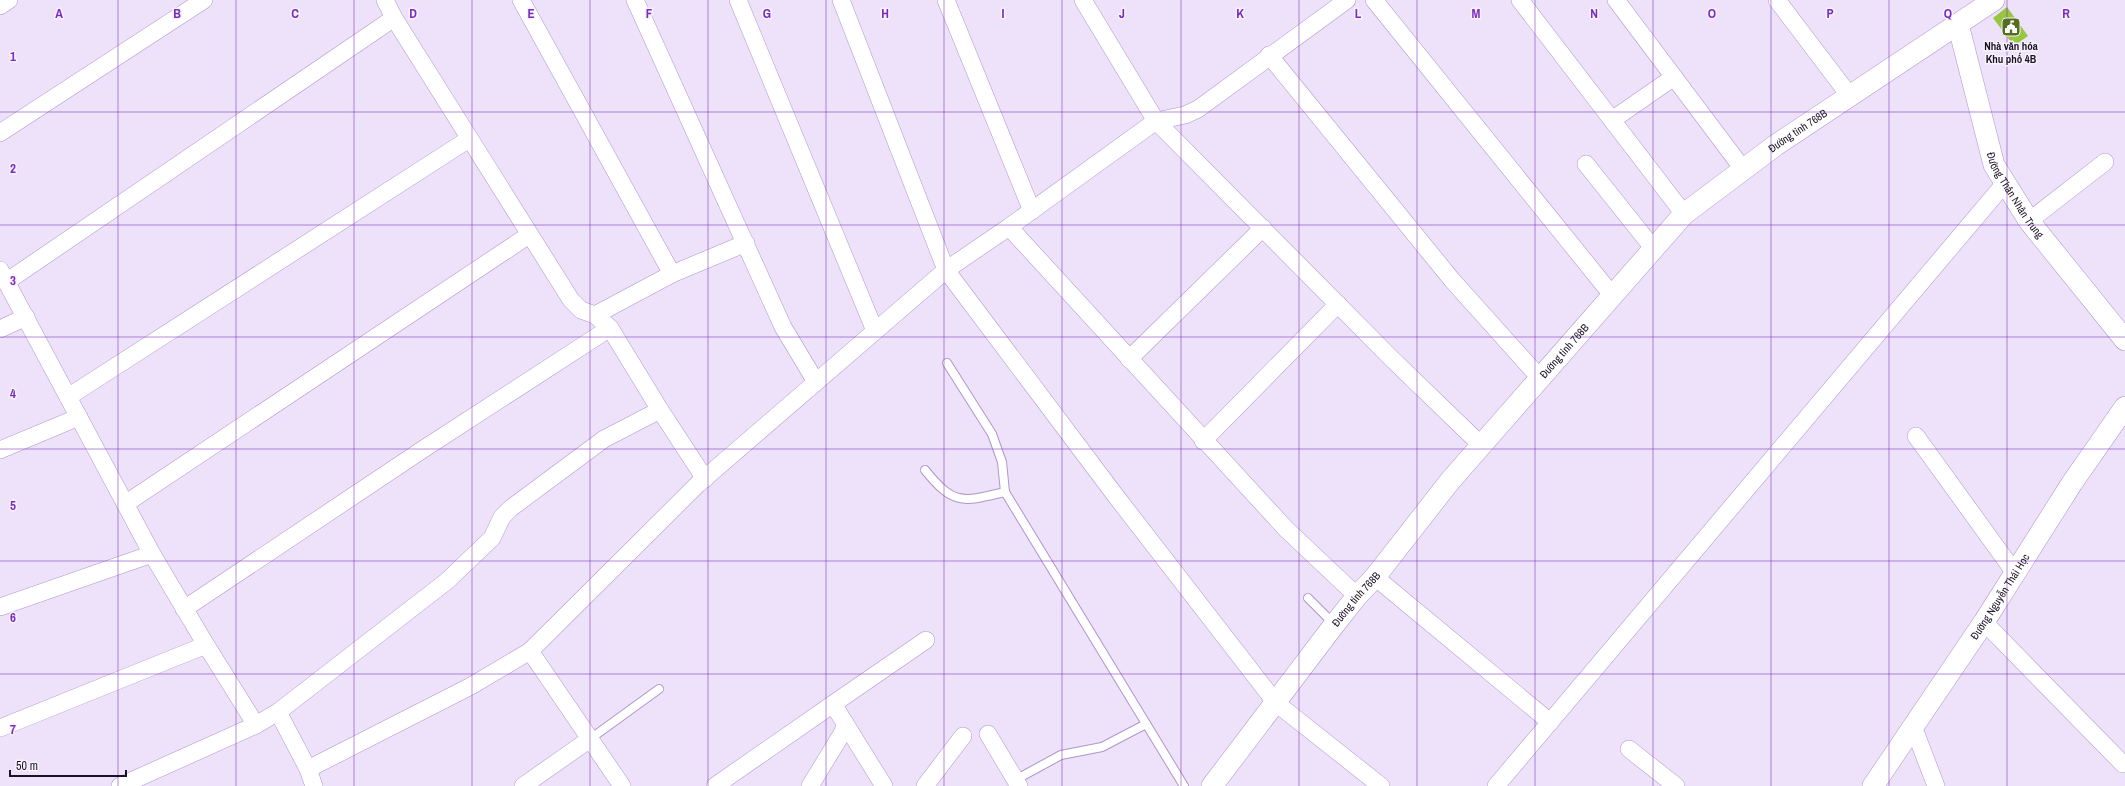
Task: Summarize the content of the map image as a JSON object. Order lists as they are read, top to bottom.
{
  "streets": {
    "street": ["Đường tỉnh 768B", "Đường Thân Nhân Trung", "Đường Nguyễn Thái Học"]
  },
  "crossings": [
    ["Đường tỉnh 768B", "Đường Thân Nhân Trung"]
  ],
  "places": {
    "public building": ["Nhà văn hóa Khu phố 4B"]
  },
  "scale_bar": "50 m",
  "grid": {
    "columns": [
      "A",
      "B",
      "C",
      "D",
      "E",
      "F",
      "G",
      "H",
      "I",
      "J",
      "K",
      "L",
      "M",
      "N",
      "O",
      "P",
      "Q",
      "R"
    ],
    "rows": [
      "1",
      "2",
      "3",
      "4",
      "5",
      "6",
      "7"
    ]
  }
}
